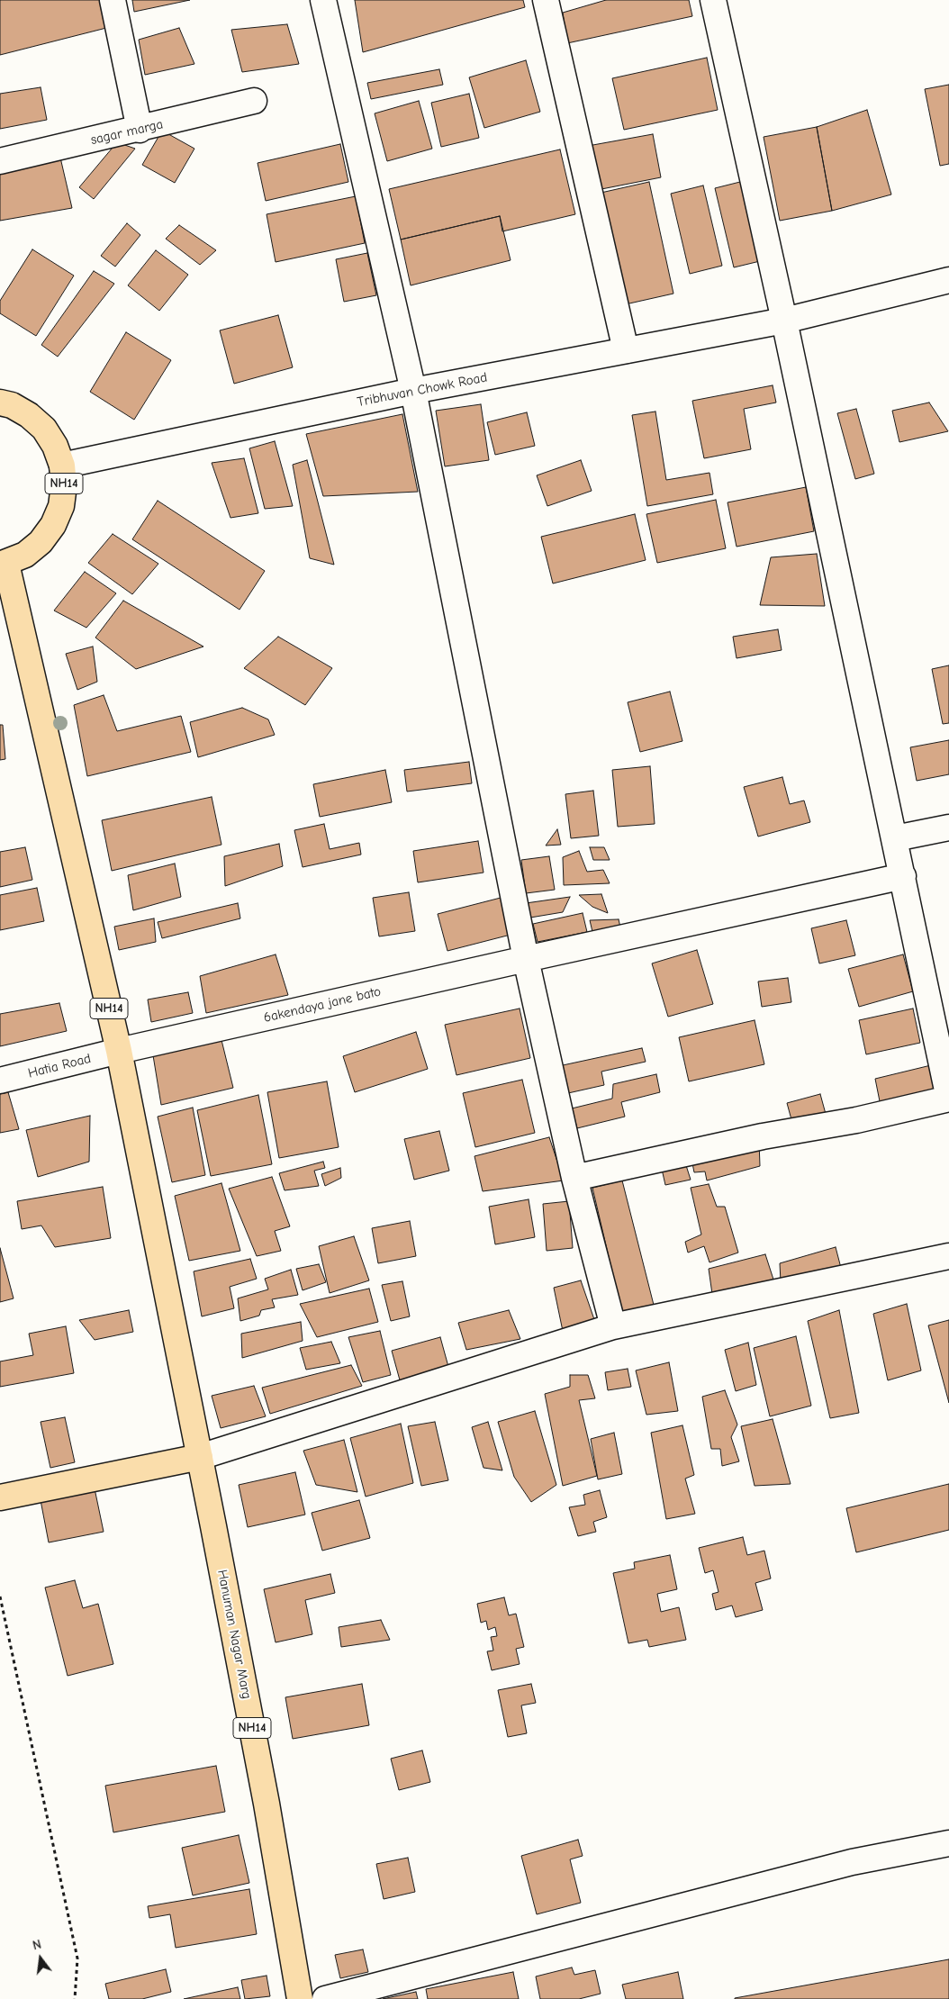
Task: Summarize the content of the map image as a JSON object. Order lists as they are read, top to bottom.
{
  "streets": {
    "main road": ["NH14", "Hanuman Nagar Marg"],
    "street": [
      "sagar marga",
      "Tribhuvan Chowk Road",
      "6akendaya jane bato",
      "Hatia Road"
    ]
  },
  "crossings": [
    ["Tribhuvan Chowk Road", "NH14"],
    ["NH14", "6akendaya jane bato"],
    ["NH14", "Hatia Road"],
    ["NH14", "Hanuman Nagar Marg"],
    ["6akendaya jane bato", "Hatia Road"]
  ],
  "north": "top"
}
